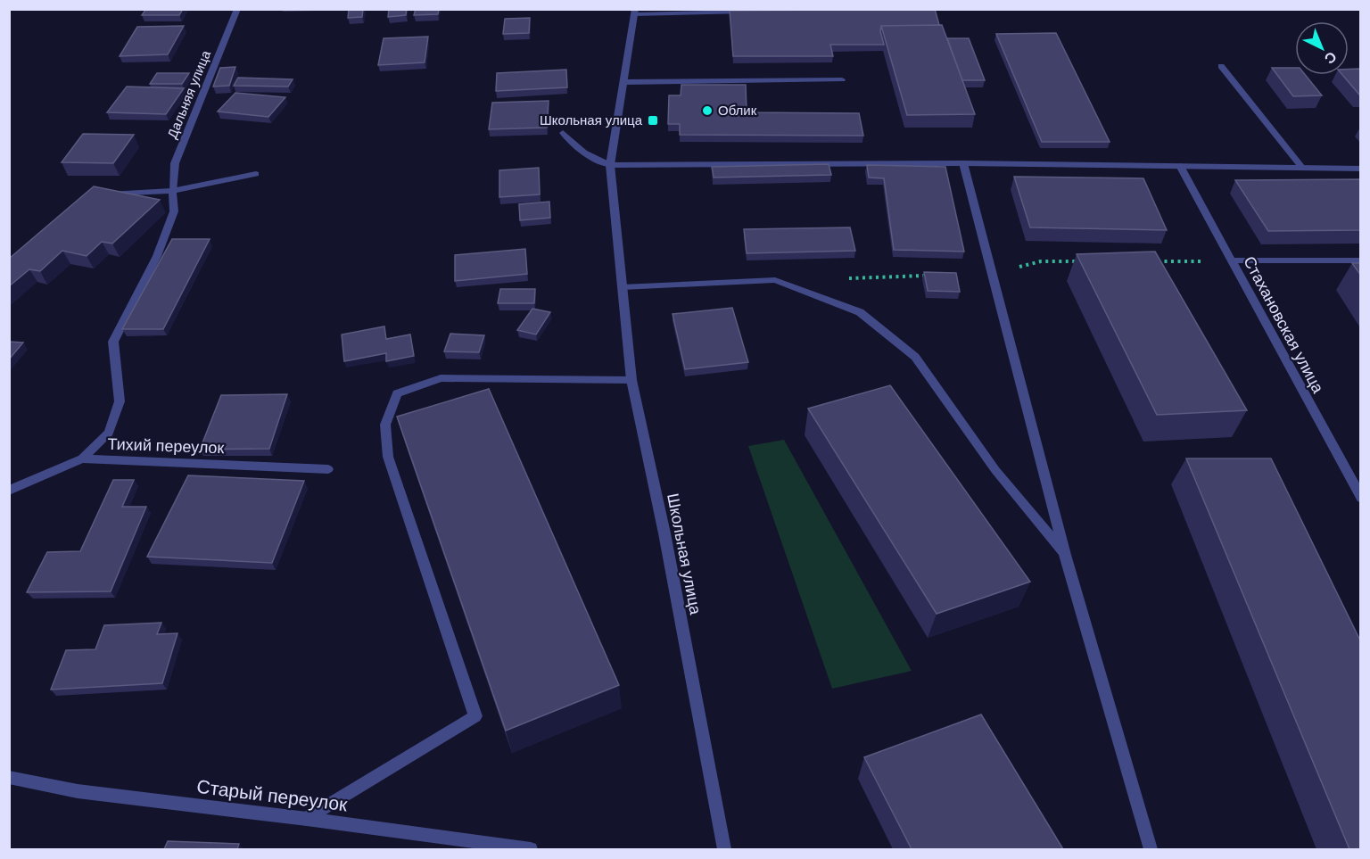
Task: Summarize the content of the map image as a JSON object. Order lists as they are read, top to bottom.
{
  "streets": {
    "street": [
      "Дальняя улица",
      "Стахановская улица",
      "Тихий переулок",
      "Школьная улица",
      "Старый переулок"
    ]
  },
  "crossings": [
    ["Дальняя улица", "Тихий переулок"]
  ],
  "places": {
    "other": ["Облик"],
    "transit": ["Школьная улица"]
  },
  "north": "bottom right"
}
